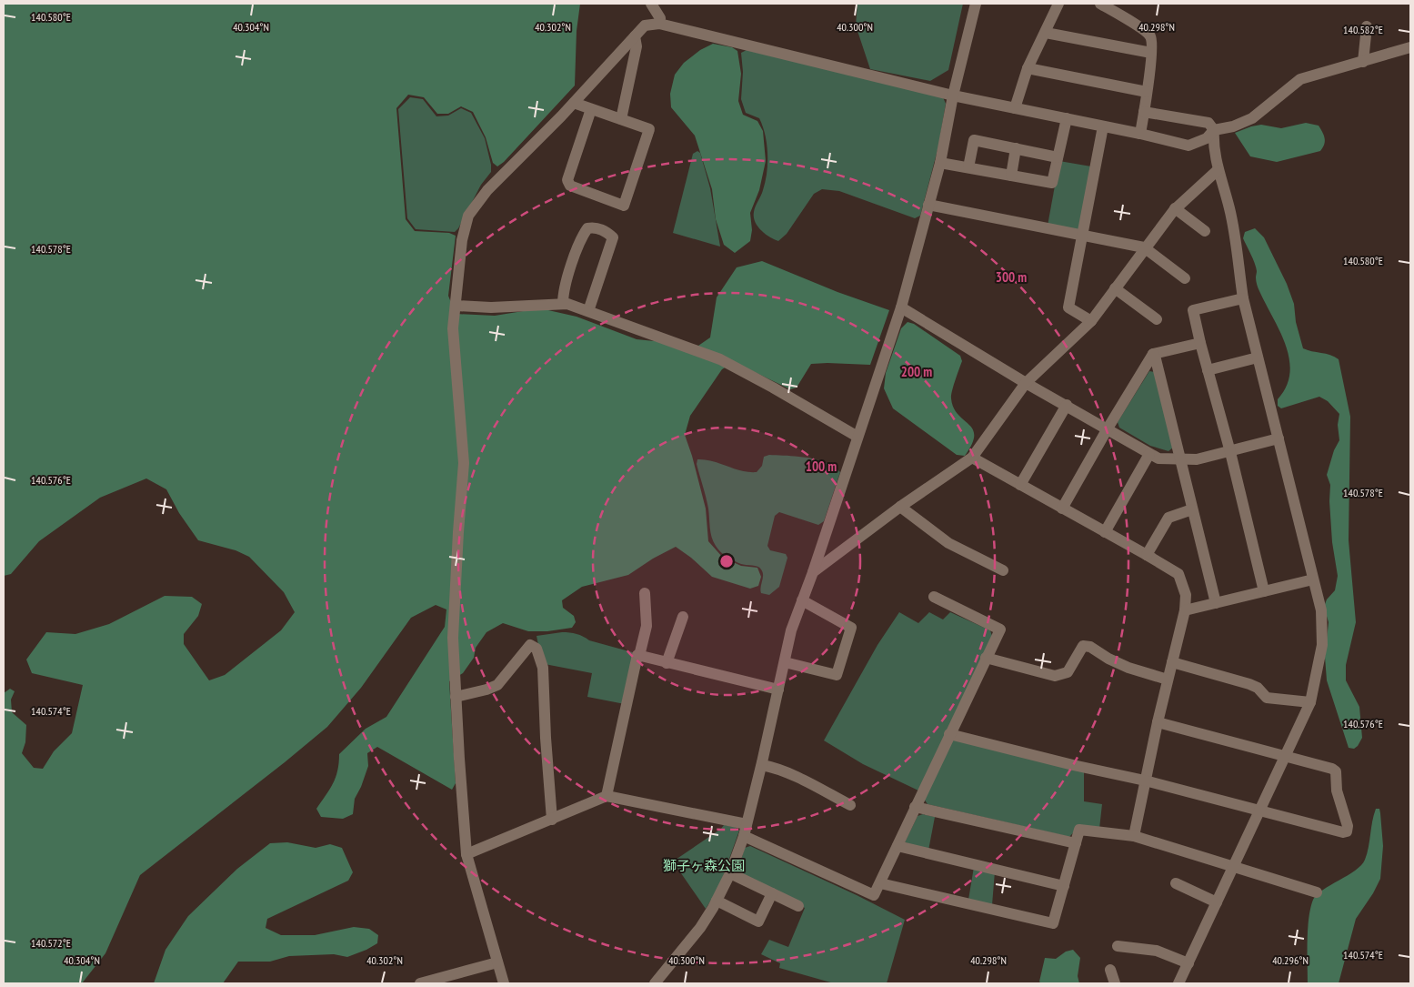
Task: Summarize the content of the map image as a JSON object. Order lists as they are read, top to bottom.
{
  "parks": ["獅子ヶ森公園"],
  "coordinates": [
    "140.580°E",
    "40.304°N",
    "40.302°N",
    "40.300°N",
    "40.298°N",
    "140.582°E",
    "140.578°E",
    "140.576°E",
    "140.574°E",
    "140.572°E",
    "40.296°N"
  ],
  "rings": ["300 m", "200 m", "100 m"]
}
